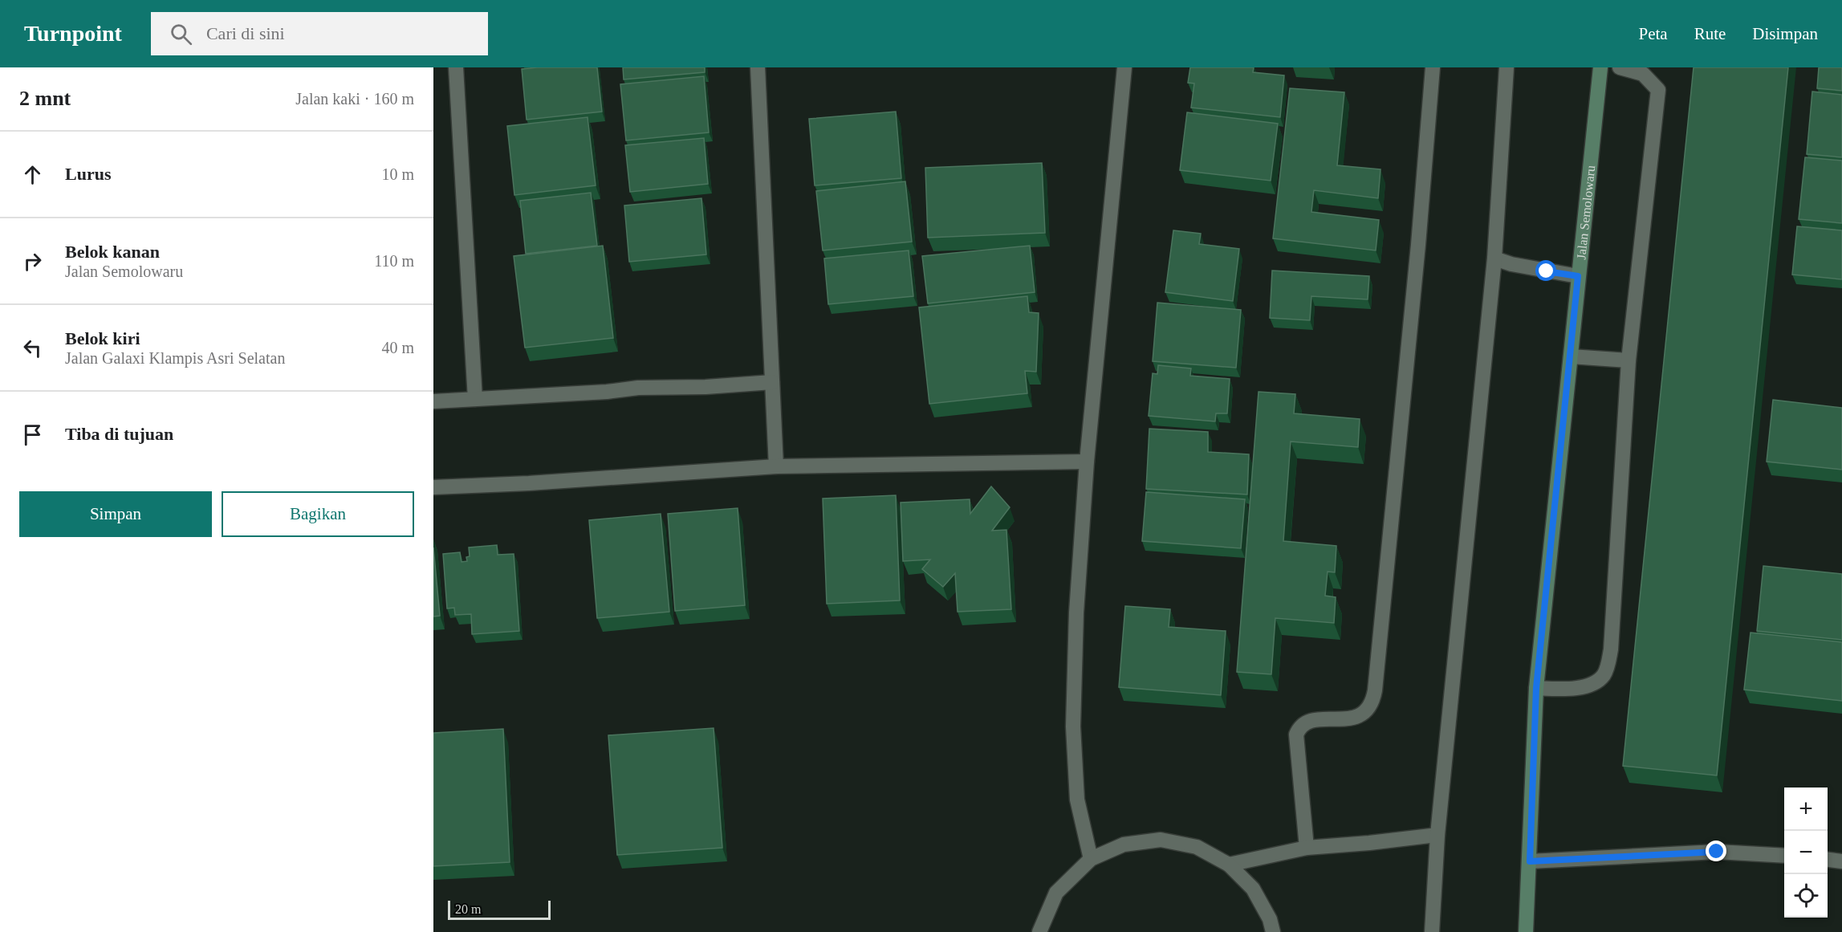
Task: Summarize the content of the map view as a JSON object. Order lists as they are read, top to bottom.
{
  "streets": {
    "main road": ["Jalan Semolowaru"]
  },
  "scale_bar": "20 m",
  "page": {
    "header": "Turnpoint",
    "search": "Cari di sini",
    "nav": ["Peta", "Rute", "Disimpan"],
    "heading": ["2 mnt", "Jalan kaki · 160 m"],
    "list": [
      ["Lurus", "10 m"],
      ["Belok kanan", "Jalan Semolowaru", "110 m"],
      ["Belok kiri", "Jalan Galaxi Klampis Asri Selatan", "40 m"],
      "Tiba di tujuan"
    ],
    "buttons": ["Simpan", "Bagikan"],
    "map_buttons": ["+", "−"],
    "scale": "20 m"
  }
}
